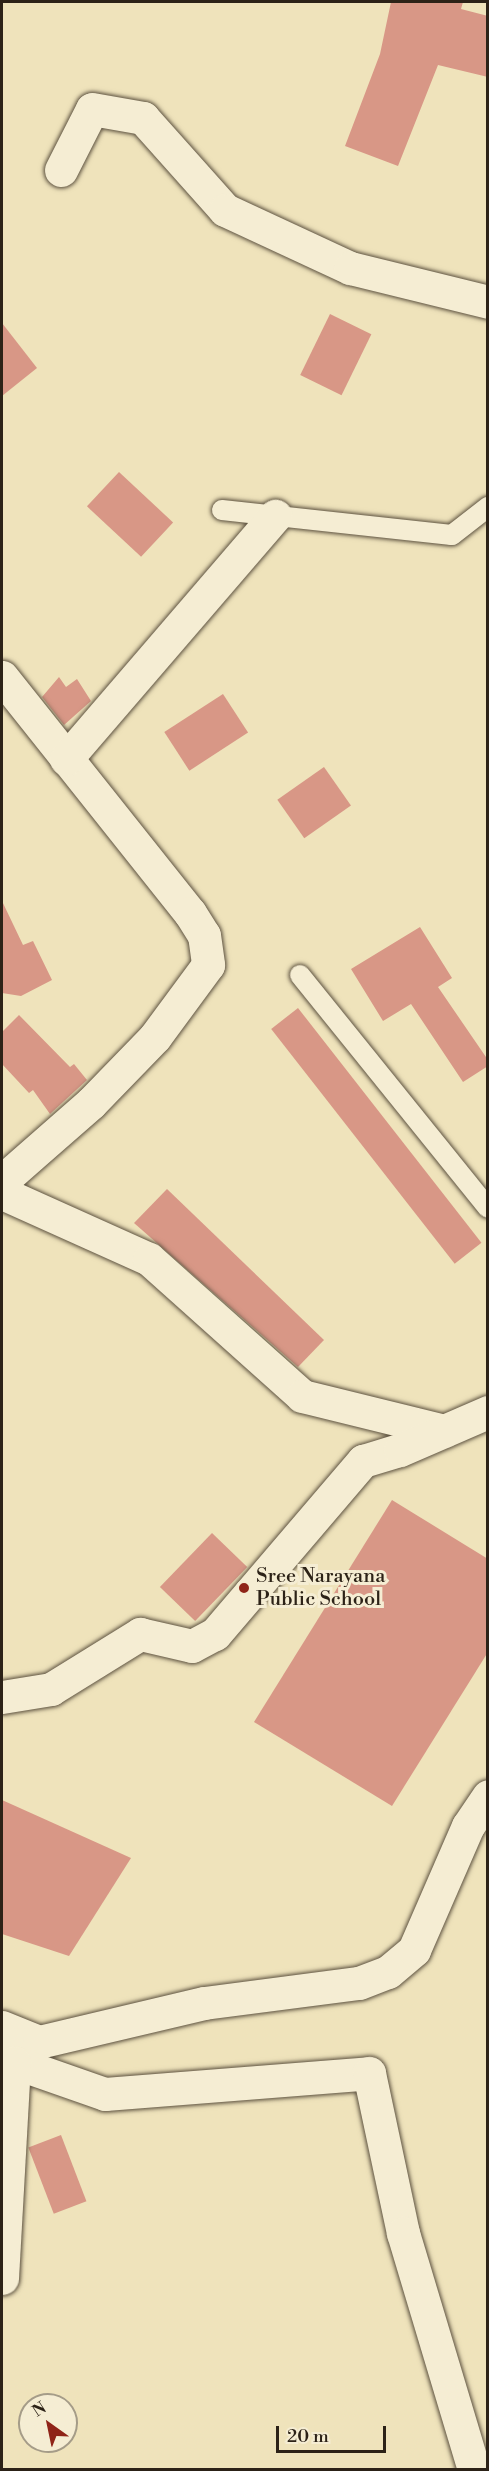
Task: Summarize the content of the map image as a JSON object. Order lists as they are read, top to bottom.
{
  "places": ["Sree Narayana Public School"],
  "scale_bar": "20 m",
  "north": "top left"
}
